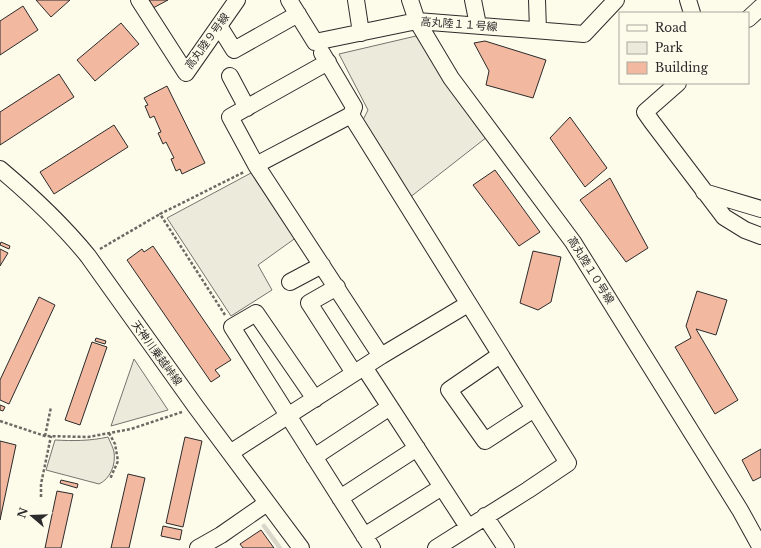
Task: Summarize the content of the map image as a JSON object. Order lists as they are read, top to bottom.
{
  "streets": {
    "street": [
      "高丸陸１１号線",
      "高丸陸９号線",
      "高丸陸１０号線",
      "天神川乗越峠線"
    ]
  },
  "crossings": [
    ["高丸陸１１号線", "高丸陸１０号線"]
  ],
  "legend": ["Road", "Park", "Building"],
  "north": "left"
}
